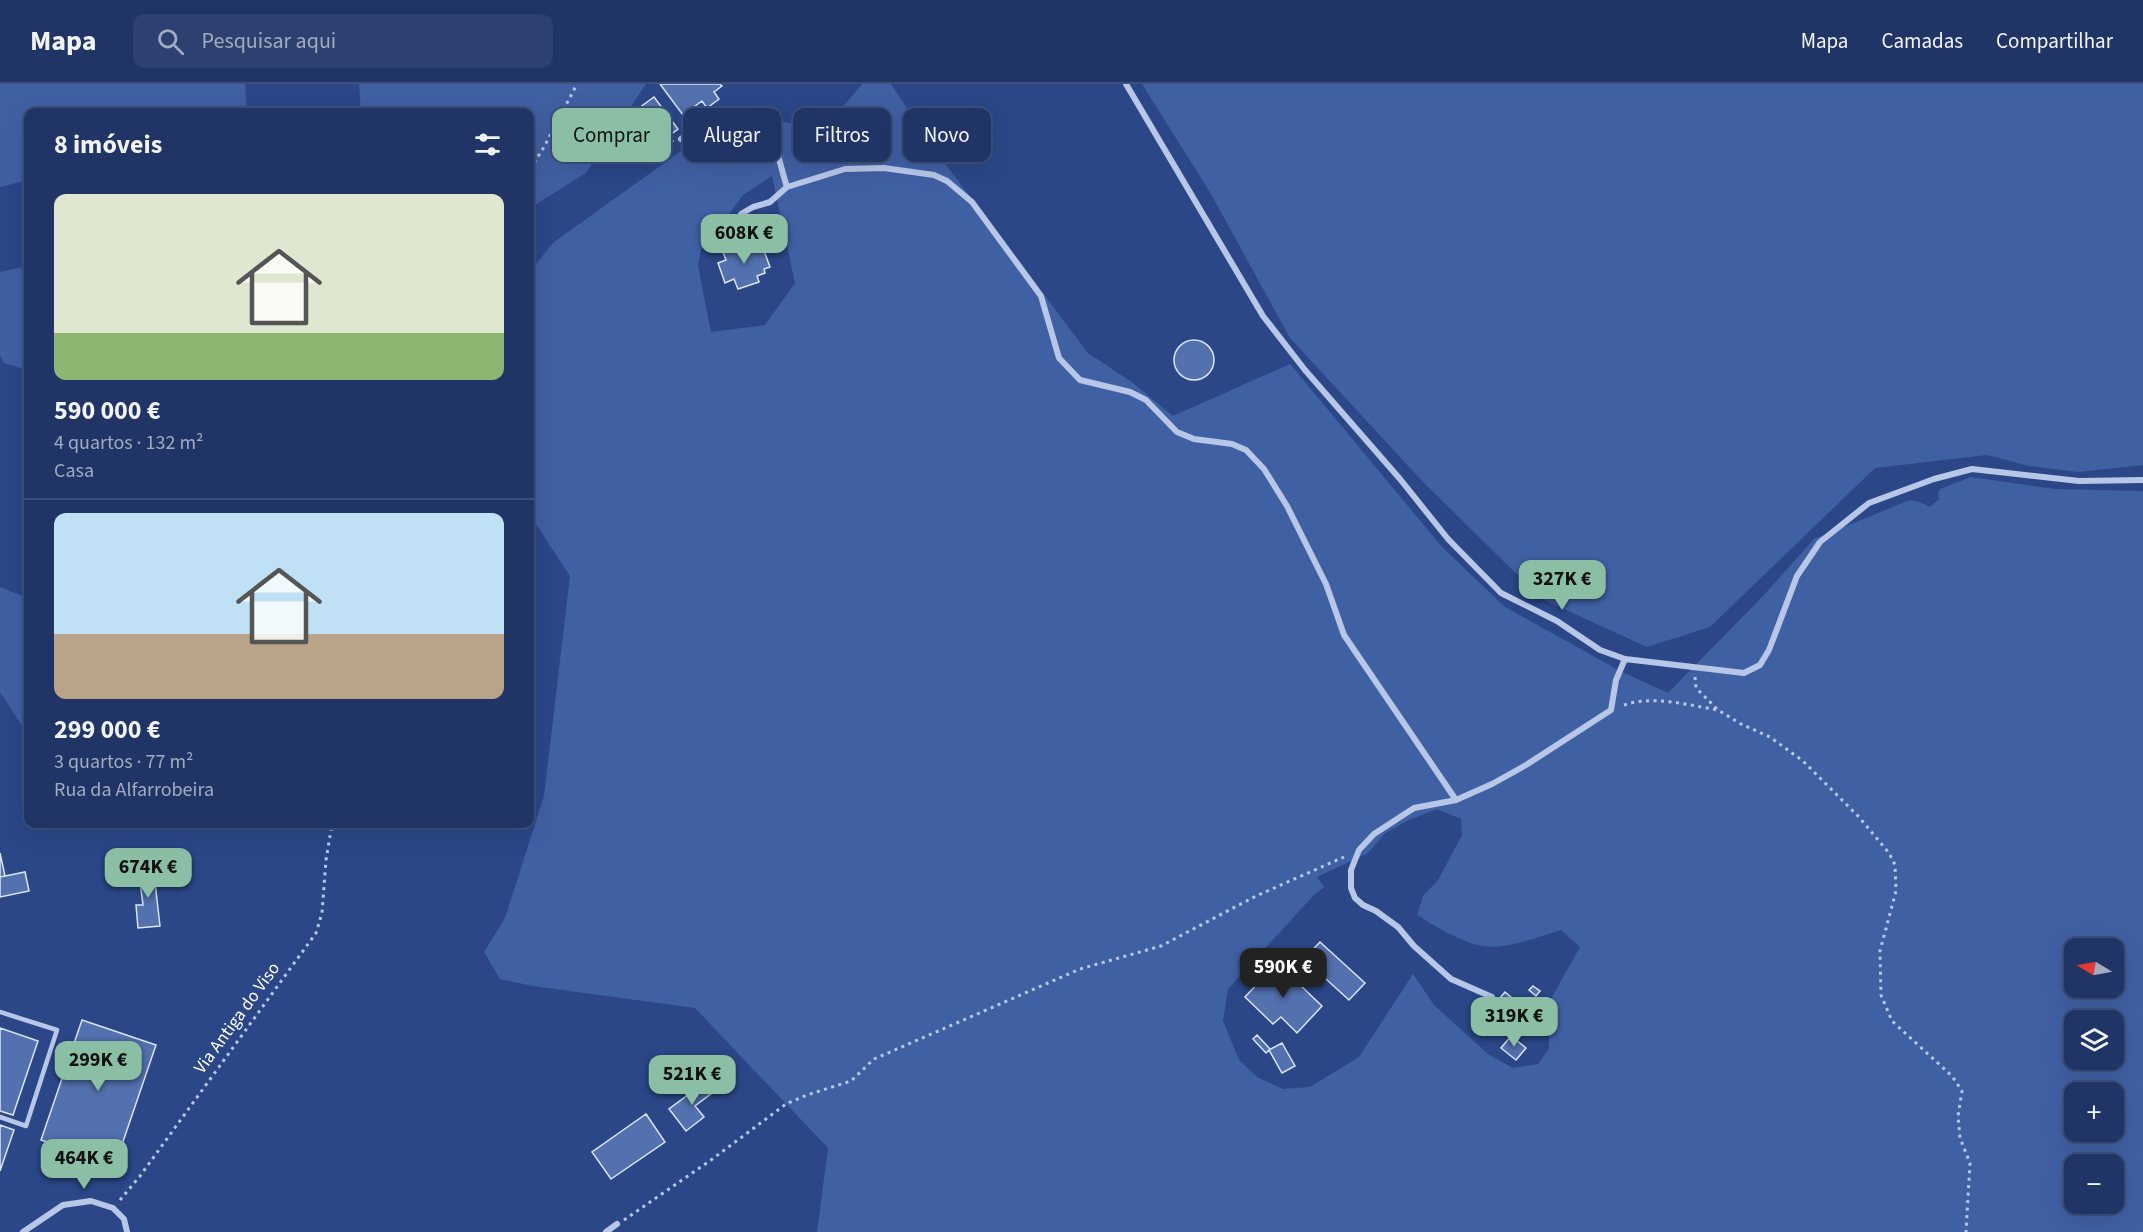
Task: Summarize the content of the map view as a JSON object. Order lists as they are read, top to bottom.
{
  "streets": {
    "path": ["Via Antiga do Viso"]
  },
  "north": "left",
  "page": {
    "header": "Mapa",
    "search": "Pesquisar aqui",
    "nav": ["Mapa", "Camadas", "Compartilhar"],
    "chip": [
      "Comprar",
      "Alugar",
      "Filtros",
      "Novo"
    ],
    "heading": "8 imóveis",
    "list": [
      {
        "name": "590 000 €",
        "note": "4 quartos · 132 m² · Casa"
      },
      {
        "name": "299 000 €",
        "note": "3 quartos · 77 m² · Rua da Alfarrobeira"
      }
    ],
    "price": [
      "608K €",
      "327K €",
      "674K €",
      "590K €",
      "319K €",
      "299K €",
      "521K €",
      "464K €"
    ],
    "map_buttons": ["+", "−"]
  }
}
